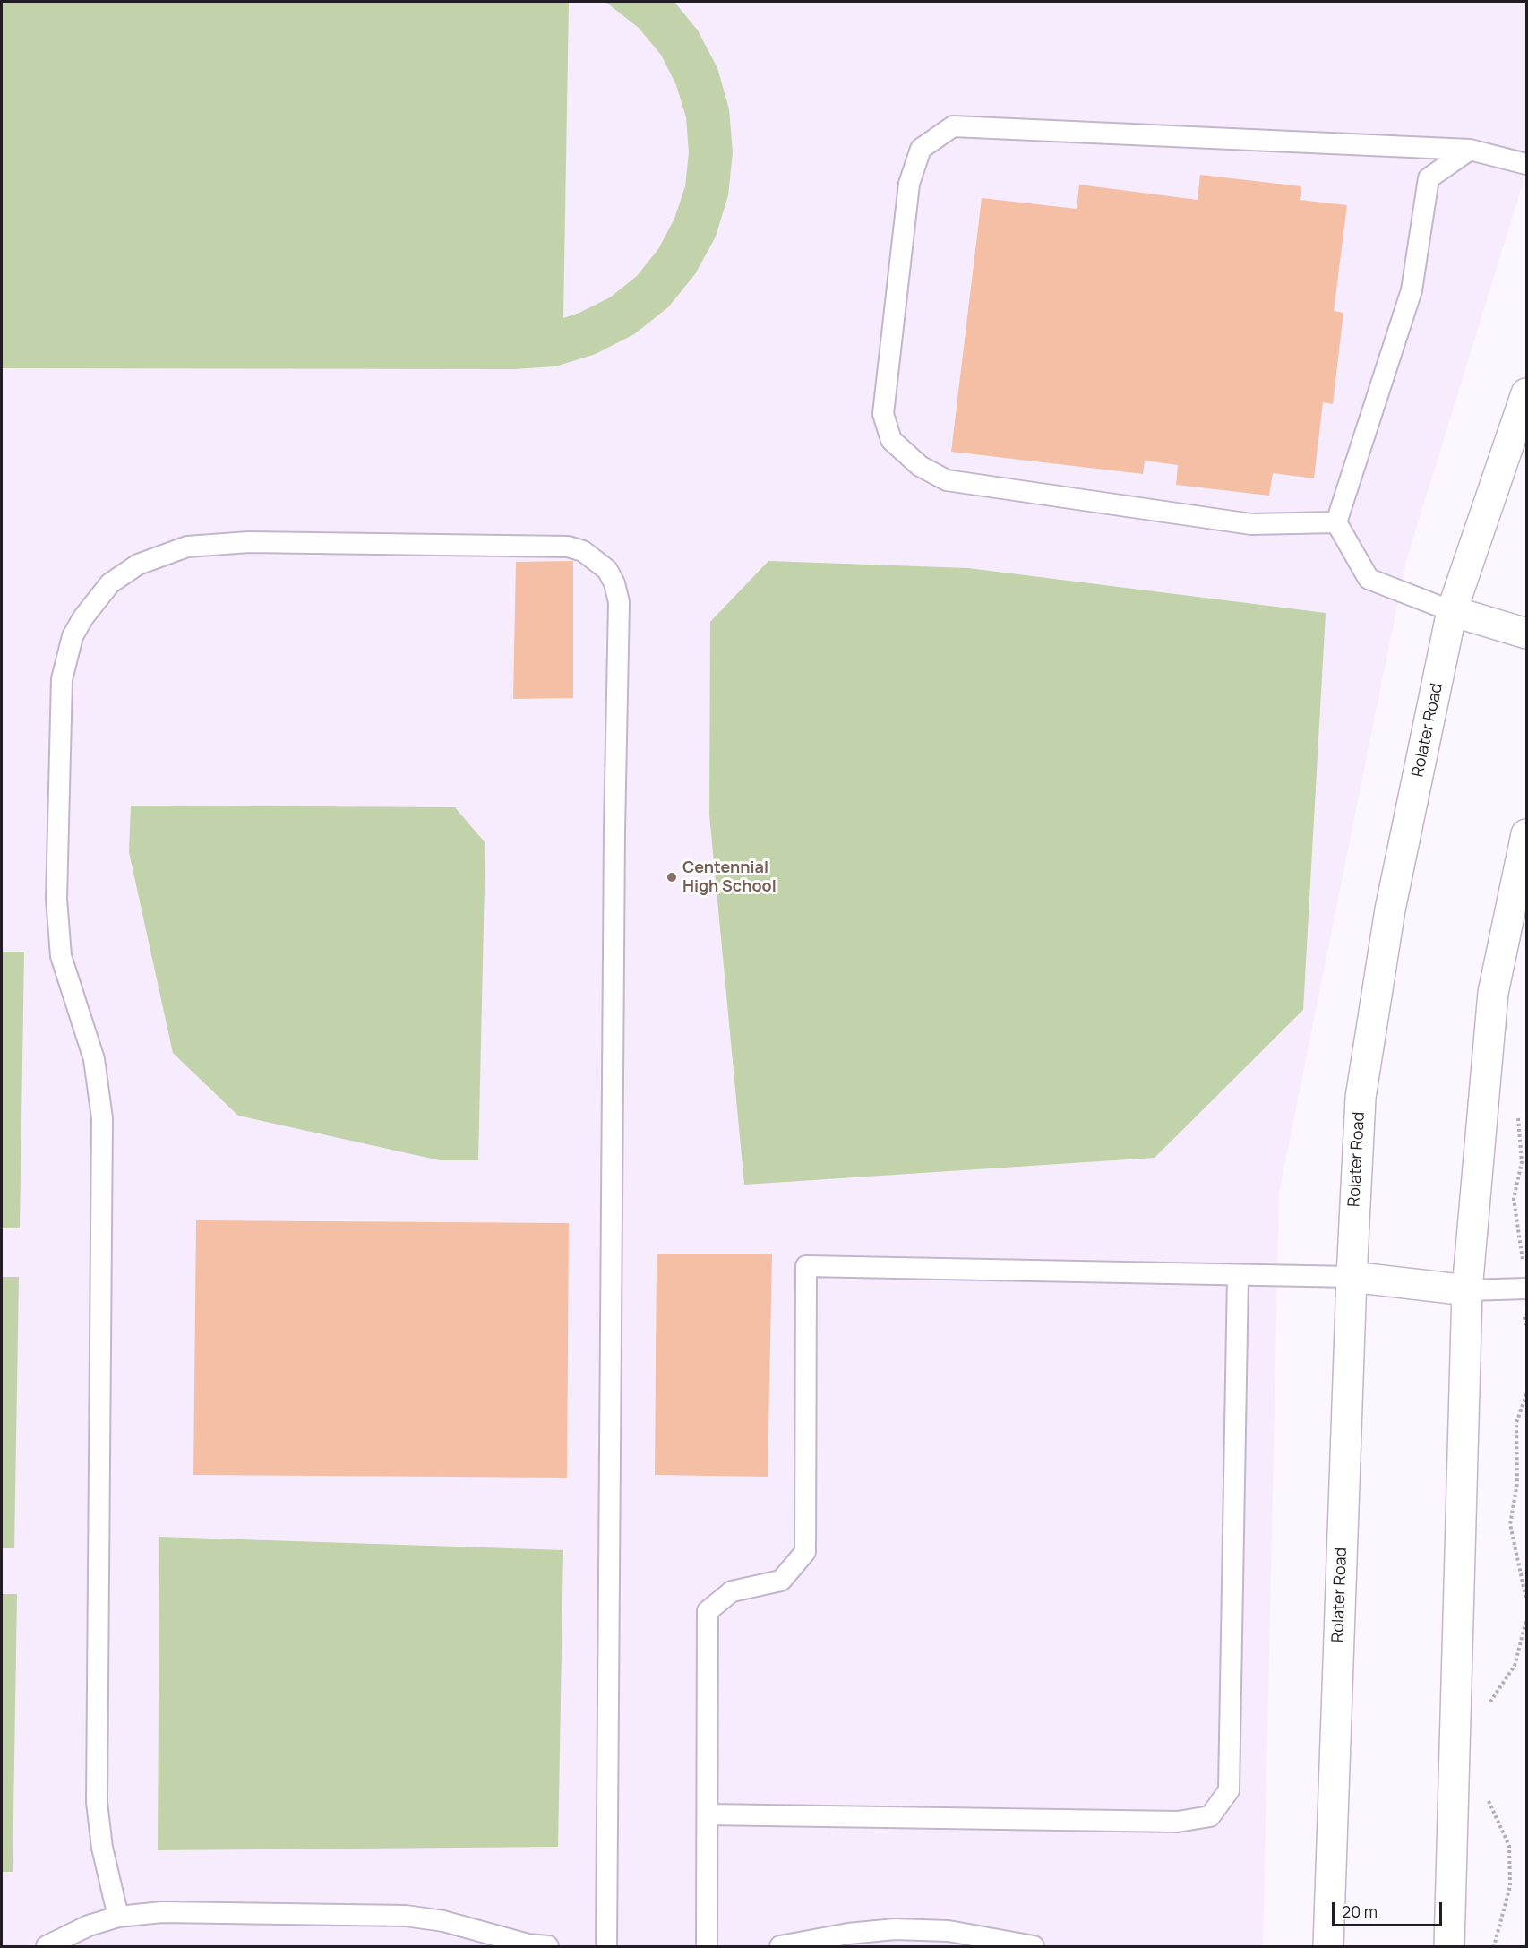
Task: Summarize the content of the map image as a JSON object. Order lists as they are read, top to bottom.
{
  "streets": {
    "main road": ["Rolater Road"]
  },
  "places": ["Centennial High School"],
  "scale_bar": "20 m"
}
